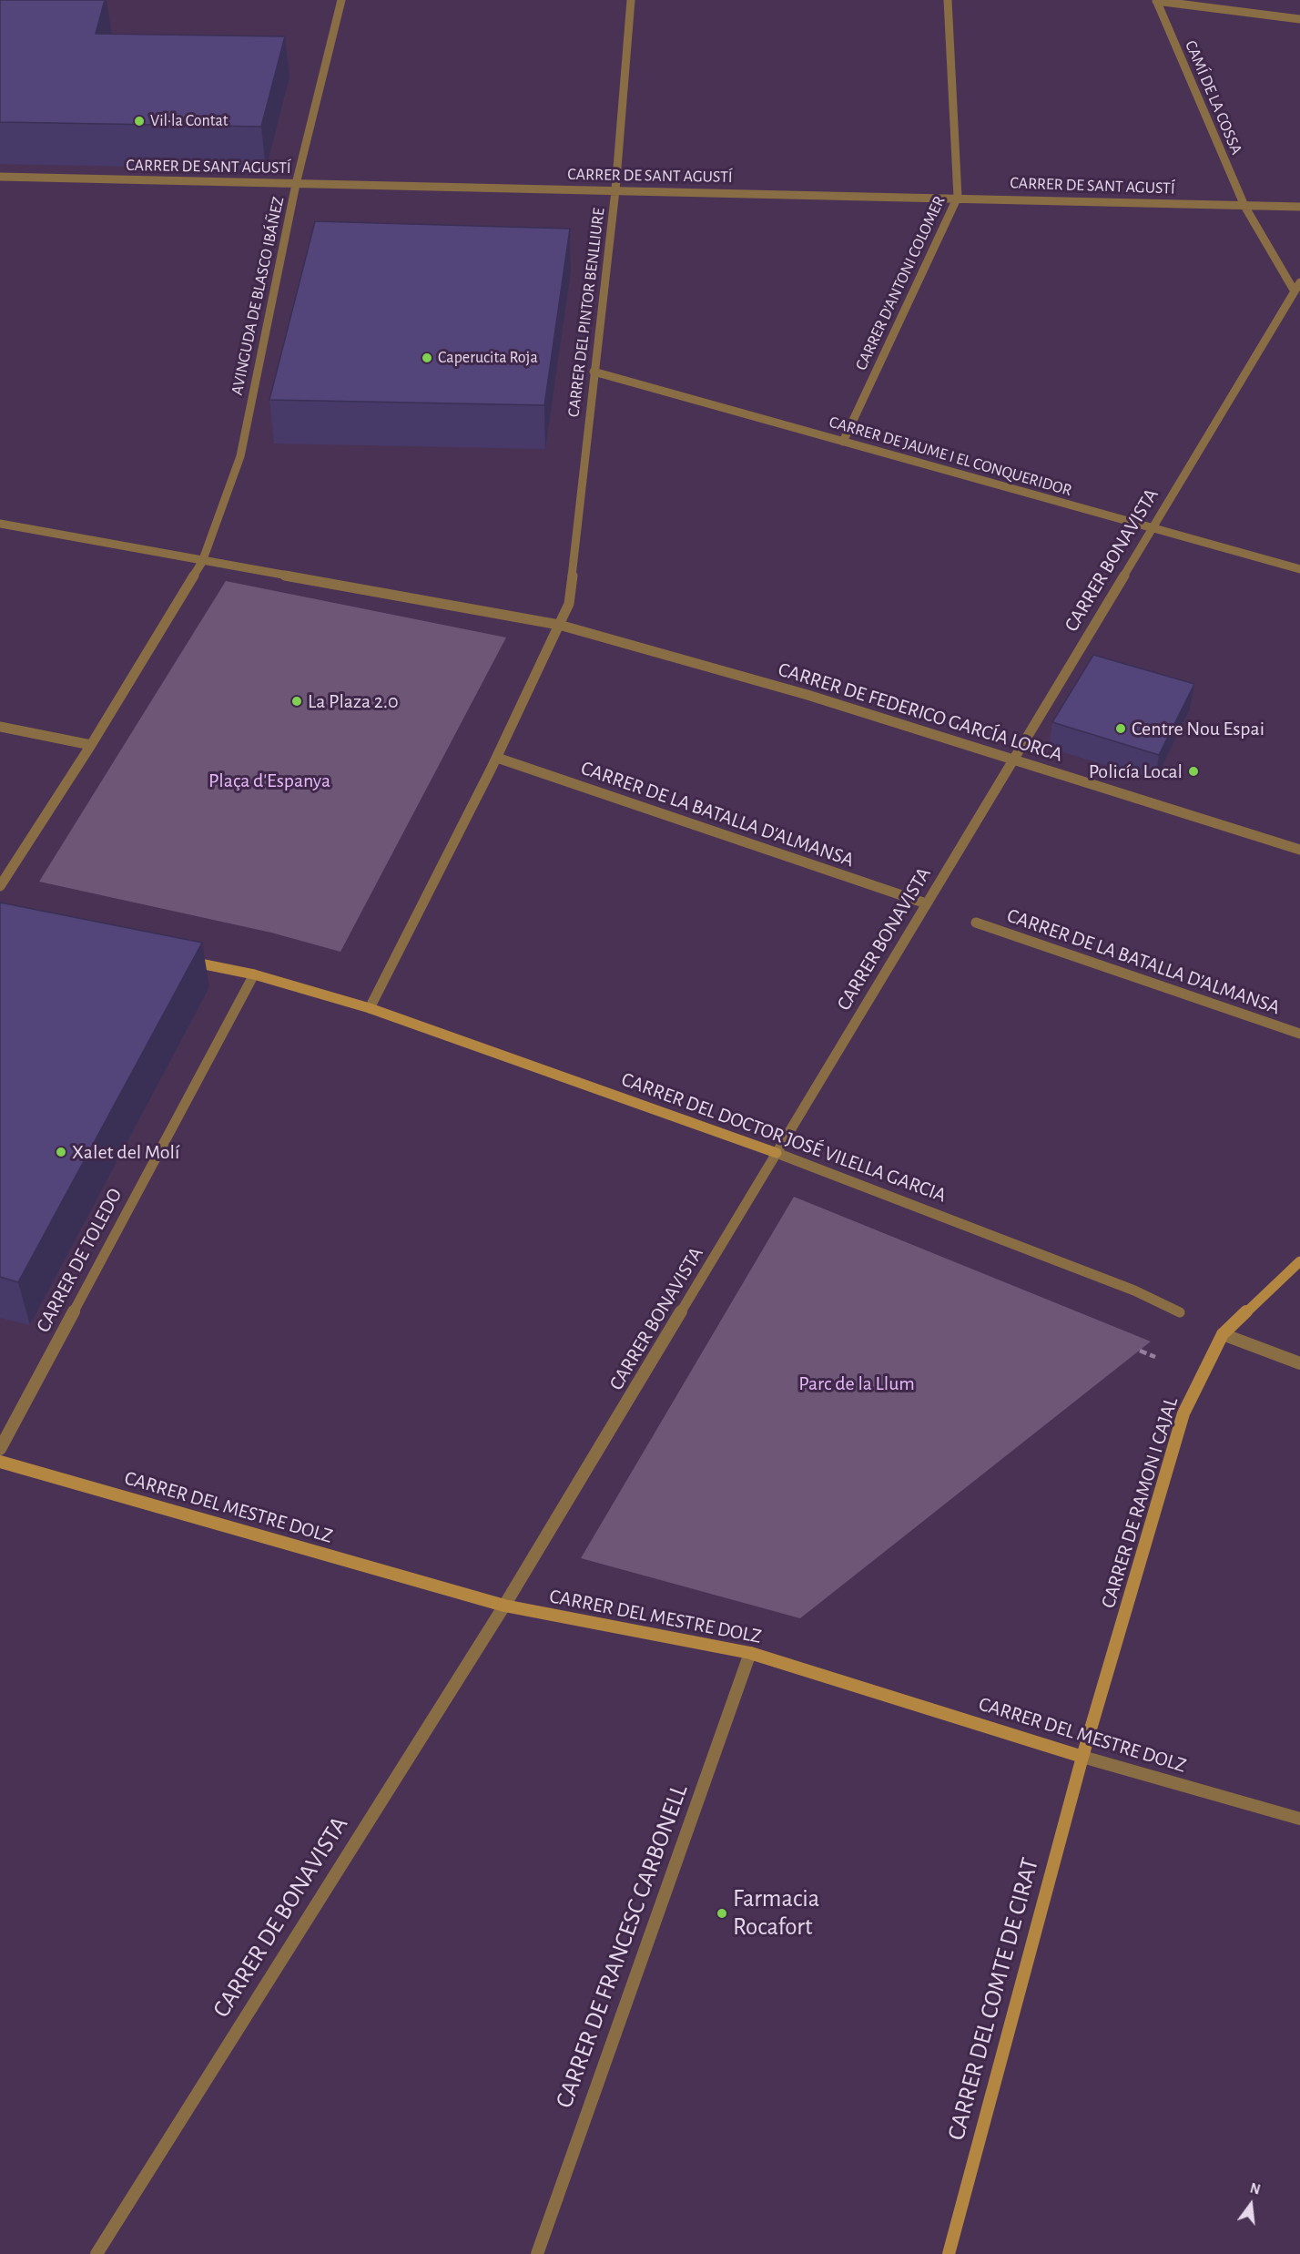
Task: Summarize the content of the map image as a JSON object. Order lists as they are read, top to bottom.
{
  "streets": {
    "street": [
      "CAMÍ DE LA COSSA",
      "CARRER DE SANT AGUSTÍ",
      "CARRER D'ANTONI COLOMER",
      "AVINGUDA DE BLASCO IBÁÑEZ",
      "CARRER DEL PINTOR BENLLIURE",
      "CARRER DE JAUME I EL CONQUERIDOR",
      "CARRER BONAVISTA",
      "CARRER DE FEDERICO GARCÍA LORCA",
      "CARRER DE LA BATALLA D'ALMANSA",
      "CARRER DEL DOCTOR JOSÉ VILELLA GARCIA",
      "CARRER DE TOLEDO",
      "CARRER DE RAMON I CAJAL",
      "CARRER DEL MESTRE DOLZ",
      "CARRER DE BONAVISTA",
      "CARRER DE FRANCESC CARBONELL",
      "CARRER DEL COMTE DE CIRAT"
    ]
  },
  "crossings": [
    ["CAMÍ DE LA COSSA", "CARRER DE SANT AGUSTÍ"],
    ["CAMÍ DE LA COSSA", "CARRER BONAVISTA"],
    ["CARRER DE SANT AGUSTÍ", "CARRER D'ANTONI COLOMER"],
    ["CARRER DE SANT AGUSTÍ", "AVINGUDA DE BLASCO IBÁÑEZ"],
    ["CARRER DE SANT AGUSTÍ", "CARRER DEL PINTOR BENLLIURE"],
    ["CARRER DE SANT AGUSTÍ", "CARRER BONAVISTA"],
    ["CARRER D'ANTONI COLOMER", "CARRER DE JAUME I EL CONQUERIDOR"],
    ["CARRER DEL PINTOR BENLLIURE", "CARRER DE JAUME I EL CONQUERIDOR"],
    ["CARRER DEL PINTOR BENLLIURE", "CARRER DE FEDERICO GARCÍA LORCA"],
    ["CARRER DE JAUME I EL CONQUERIDOR", "CARRER BONAVISTA"],
    ["CARRER BONAVISTA", "CARRER DE FEDERICO GARCÍA LORCA"],
    ["CARRER BONAVISTA", "CARRER DE LA BATALLA D'ALMANSA"],
    ["CARRER BONAVISTA", "CARRER DEL DOCTOR JOSÉ VILELLA GARCIA"],
    ["CARRER BONAVISTA", "CARRER DEL MESTRE DOLZ"],
    ["CARRER BONAVISTA", "CARRER DE BONAVISTA"],
    ["CARRER DE RAMON I CAJAL", "CARRER DEL MESTRE DOLZ"],
    ["CARRER DE RAMON I CAJAL", "CARRER DEL COMTE DE CIRAT"],
    ["CARRER DEL MESTRE DOLZ", "CARRER DE BONAVISTA"],
    ["CARRER DEL MESTRE DOLZ", "CARRER DE FRANCESC CARBONELL"],
    ["CARRER DEL MESTRE DOLZ", "CARRER DEL COMTE DE CIRAT"]
  ],
  "parks": ["Plaça d'Espanya", "Parc de la Llum"],
  "places": [
    "Vil·la Contat",
    "Caperucita Roja",
    "La Plaza 2.0",
    "Centre Nou Espai",
    "Policía Local",
    "Xalet del Molí",
    "Farmacia Rocafort"
  ],
  "north": "top"
}
